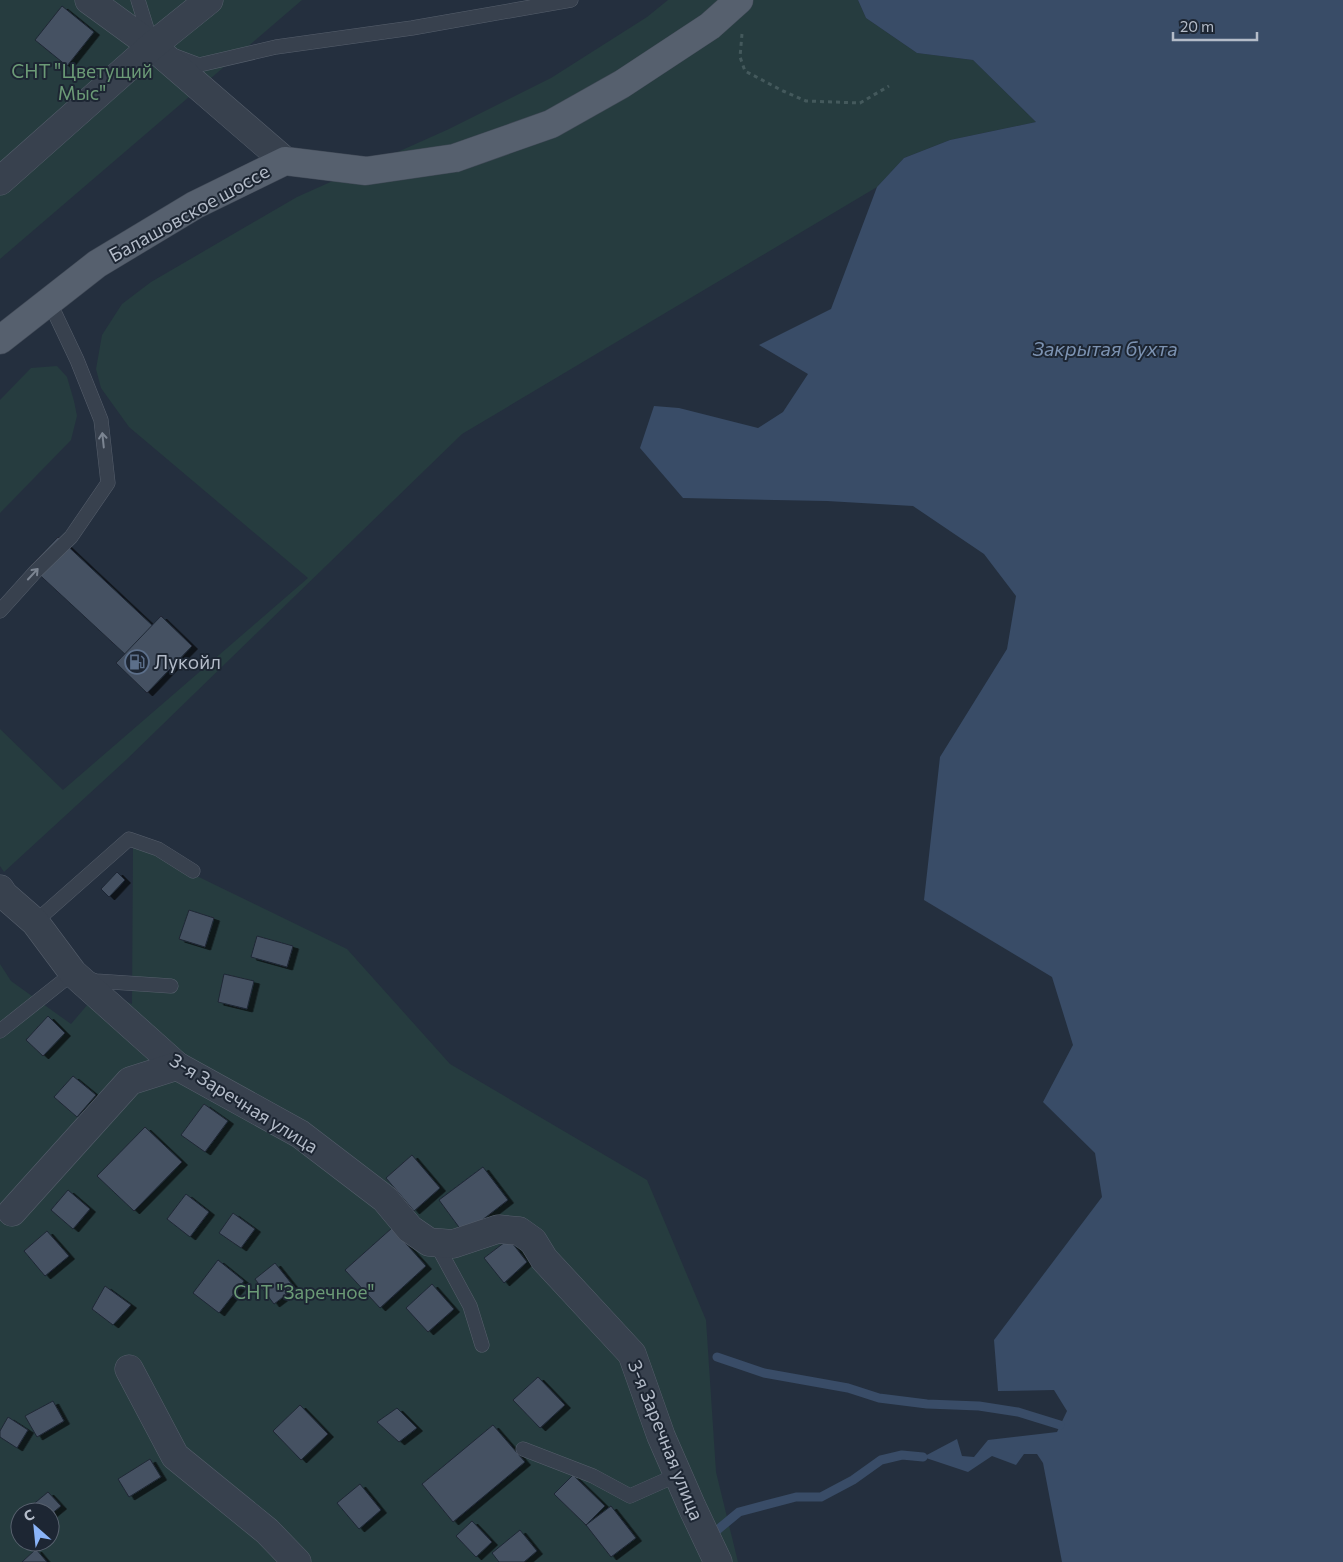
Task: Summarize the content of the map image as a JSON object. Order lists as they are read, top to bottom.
{
  "streets": {
    "main road": ["Балашовское шоссе"],
    "street": ["3-я Заречная улица"]
  },
  "water": ["Закрытая бухта"],
  "parks": ["СНТ \"Цветущий Мыс\"", "СНТ \"Заречное\""],
  "places": {
    "fuel station": ["Лукойл"]
  },
  "scale_bar": "20 m",
  "north": "top left"
}
